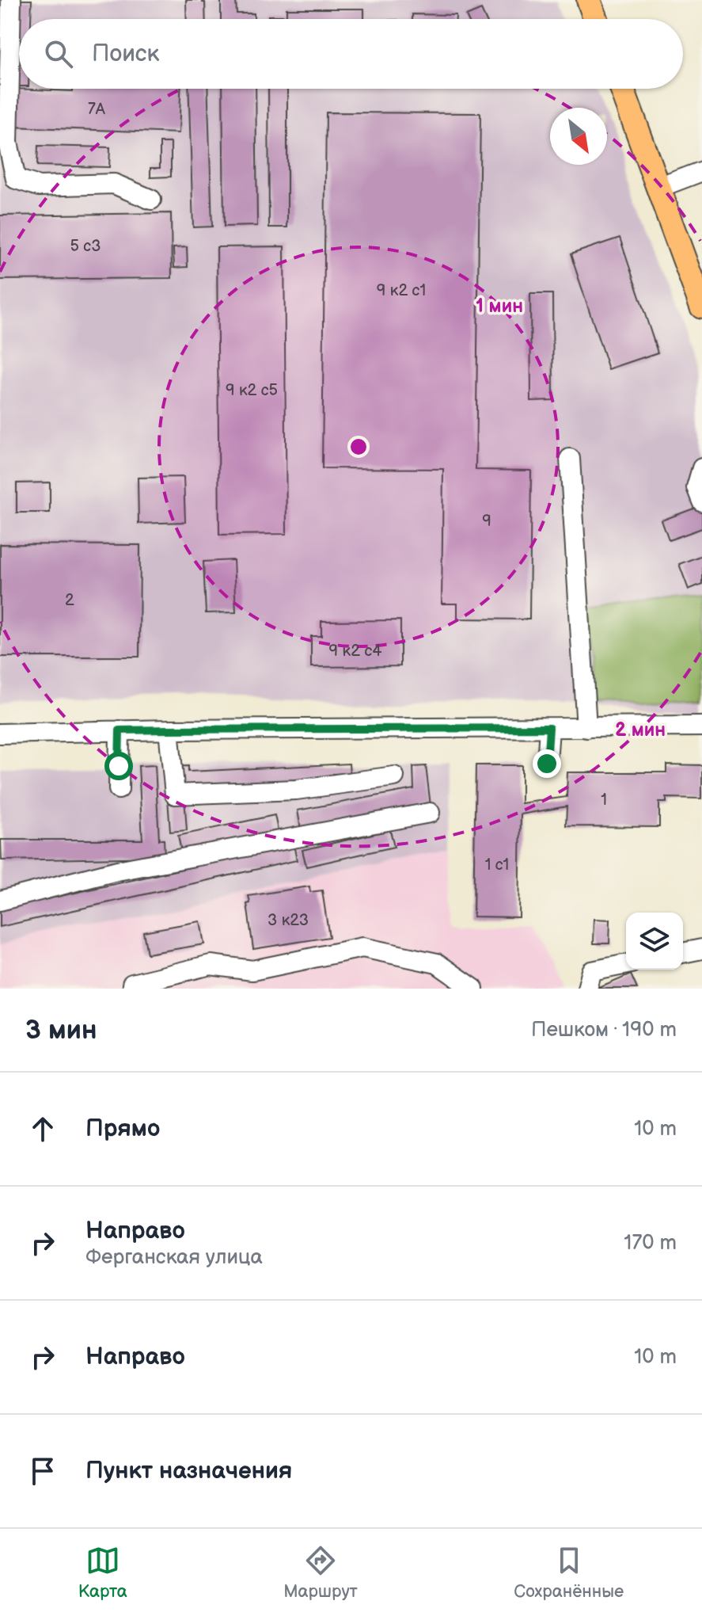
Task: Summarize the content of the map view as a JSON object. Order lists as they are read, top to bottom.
{
  "house_numbers": [
    "7А",
    "5 с3",
    "9 к2 с1",
    "9 к2 с5",
    "9",
    "2",
    "9 к2 с4",
    "1",
    "1 с1",
    "3 к23"
  ],
  "north": "bottom right",
  "page": {
    "search": "Поиск",
    "heading": ["3 мин", "Пешком · 190 m"],
    "list": [
      ["Прямо", "10 m"],
      ["Направо", "Ферганская улица", "170 m"],
      ["Направо", "10 m"],
      "Пункт назначения"
    ],
    "nav": ["Карта", "Маршрут", "Сохранённые"]
  },
  "rings": ["1 мин", "2 мин"]
}
